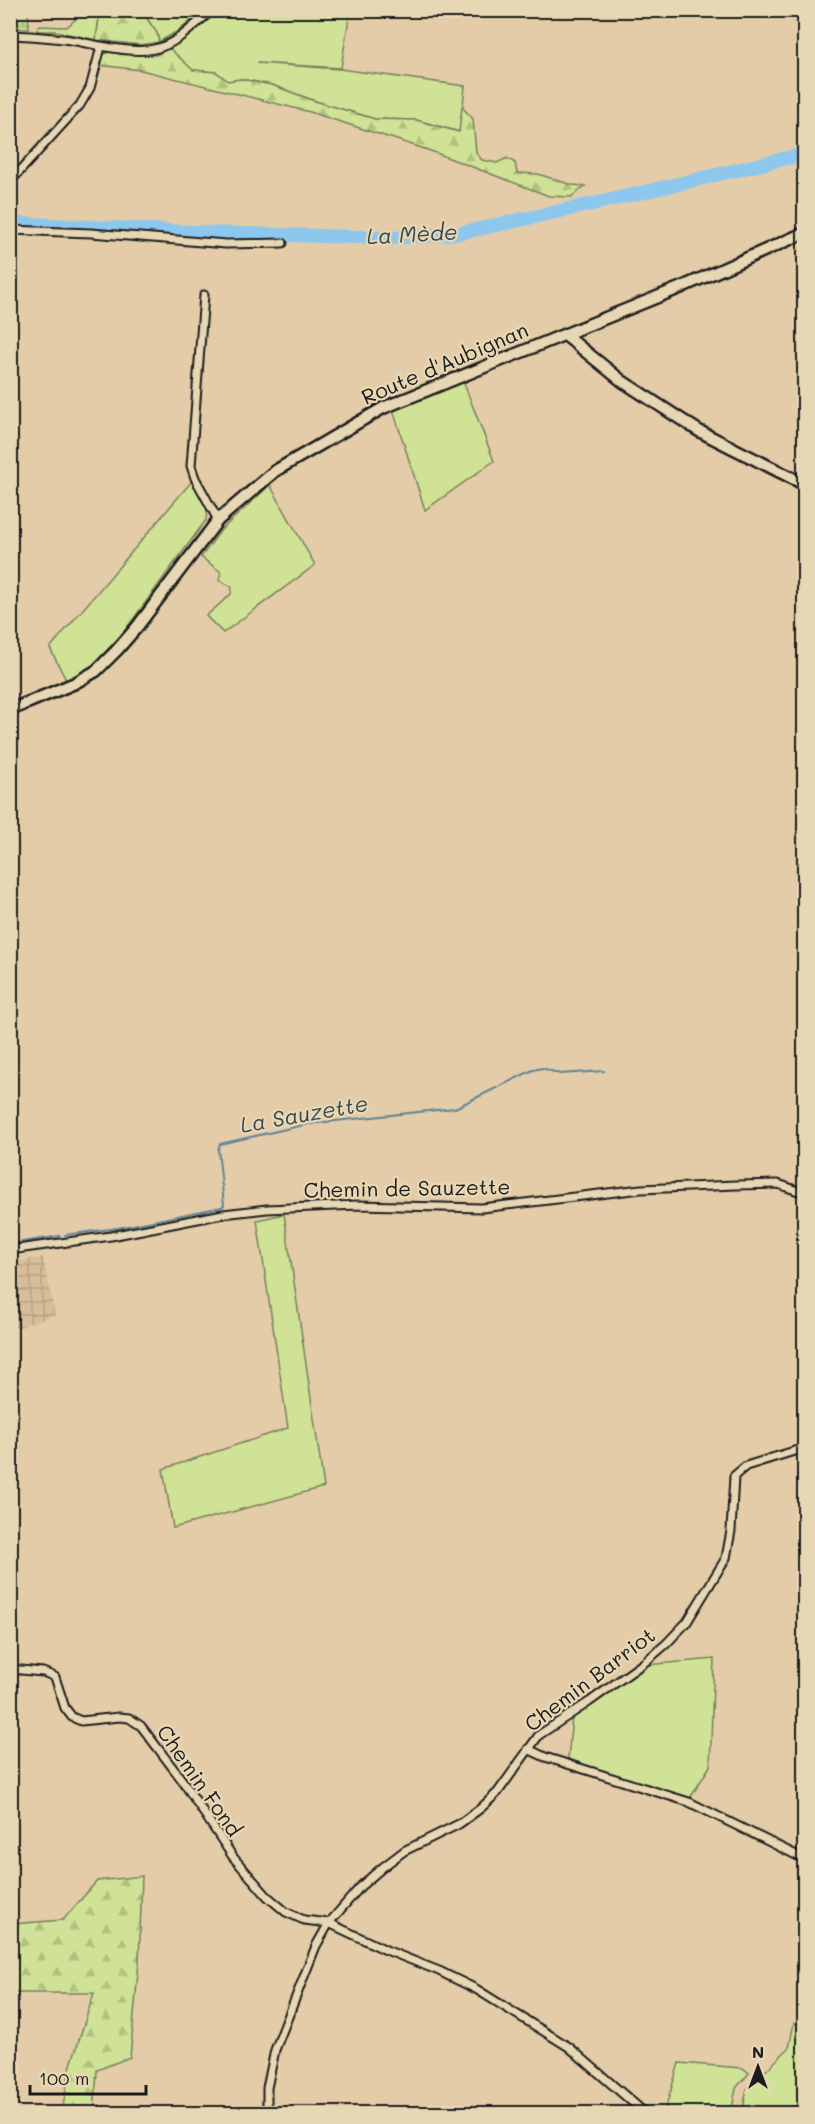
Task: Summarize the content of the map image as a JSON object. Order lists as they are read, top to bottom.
{
  "streets": {
    "street": [
      "Route d'Aubignan",
      "Chemin de Sauzette",
      "Chemin Barriot",
      "Chemin Fond"
    ]
  },
  "crossings": [
    ["Chemin Barriot", "Chemin Fond"]
  ],
  "water": ["La Mède", "La Sauzette"],
  "scale_bar": "100 m",
  "north": "top"
}
